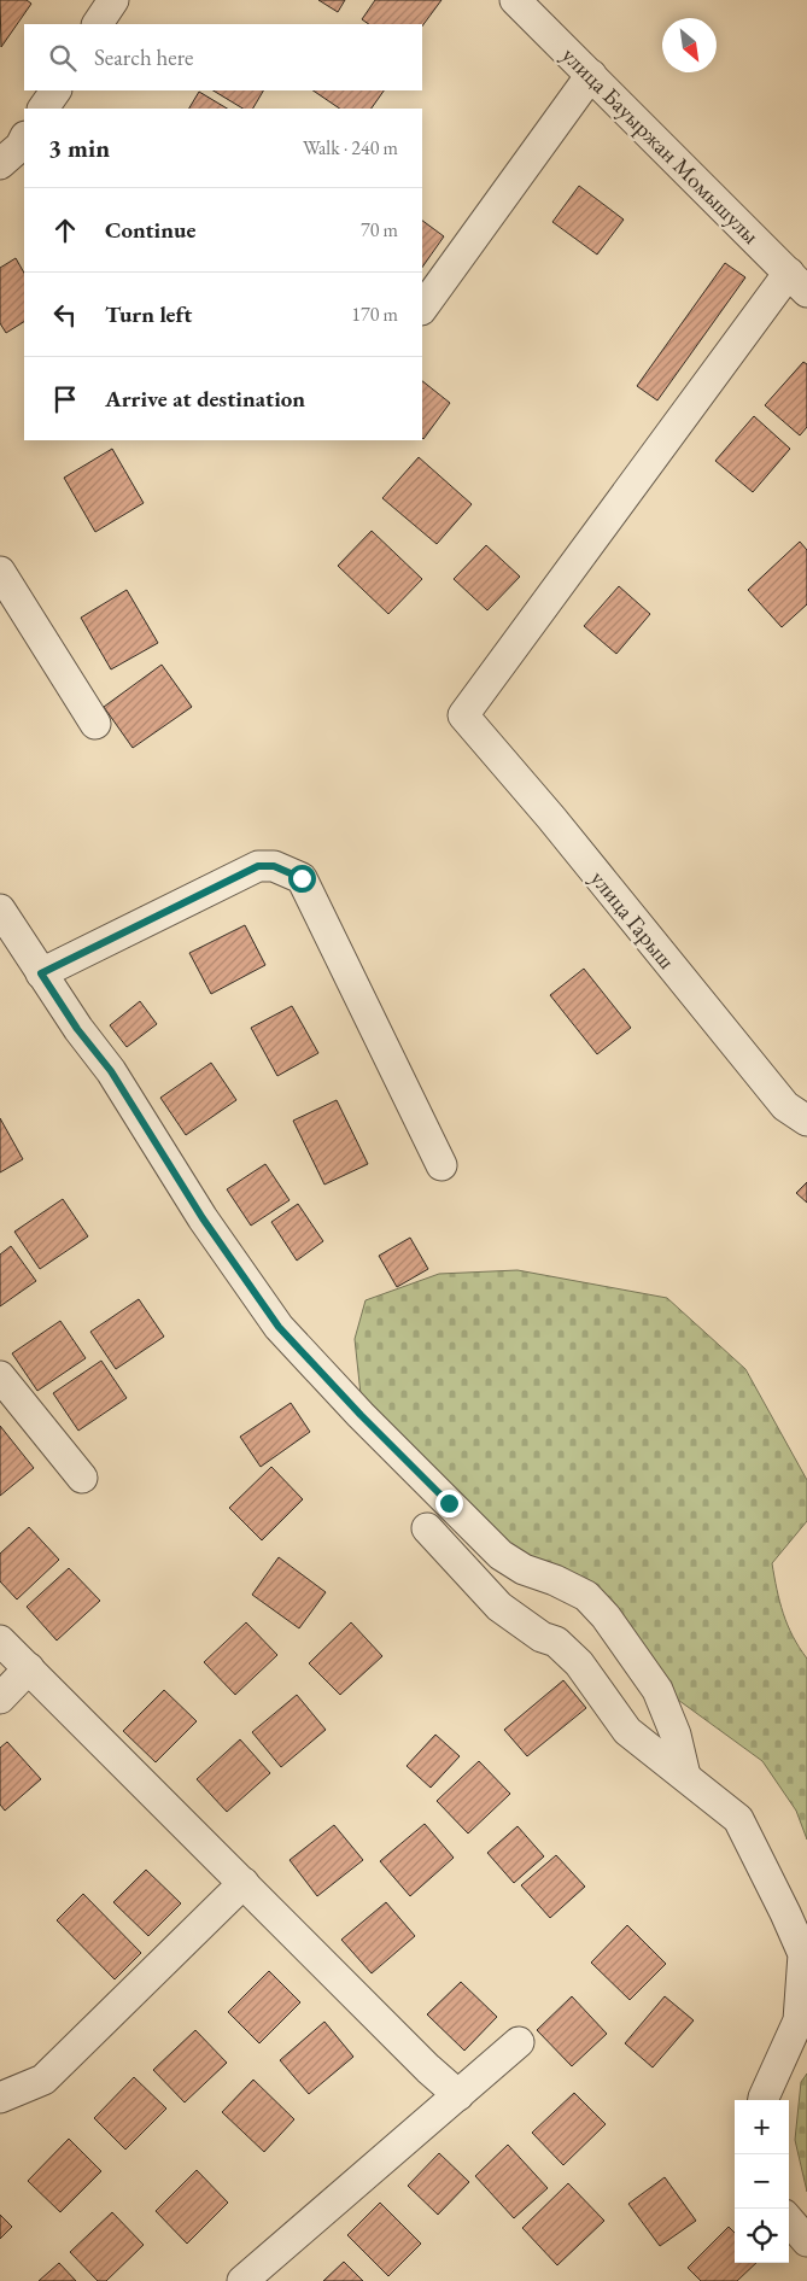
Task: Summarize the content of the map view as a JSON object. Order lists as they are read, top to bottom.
{
  "streets": {
    "street": ["улица Бауыржан Момышулы", "улица Гарыш"]
  },
  "crossings": [
    ["улица Бауыржан Момышулы", "улица Гарыш"]
  ],
  "north": "bottom right",
  "page": {
    "search": "Search here",
    "heading": ["3 min", "Walk · 240 m"],
    "list": [
      ["Continue", "70 m"],
      ["Turn left", "170 m"],
      "Arrive at destination"
    ],
    "map_buttons": ["+", "−"]
  }
}
